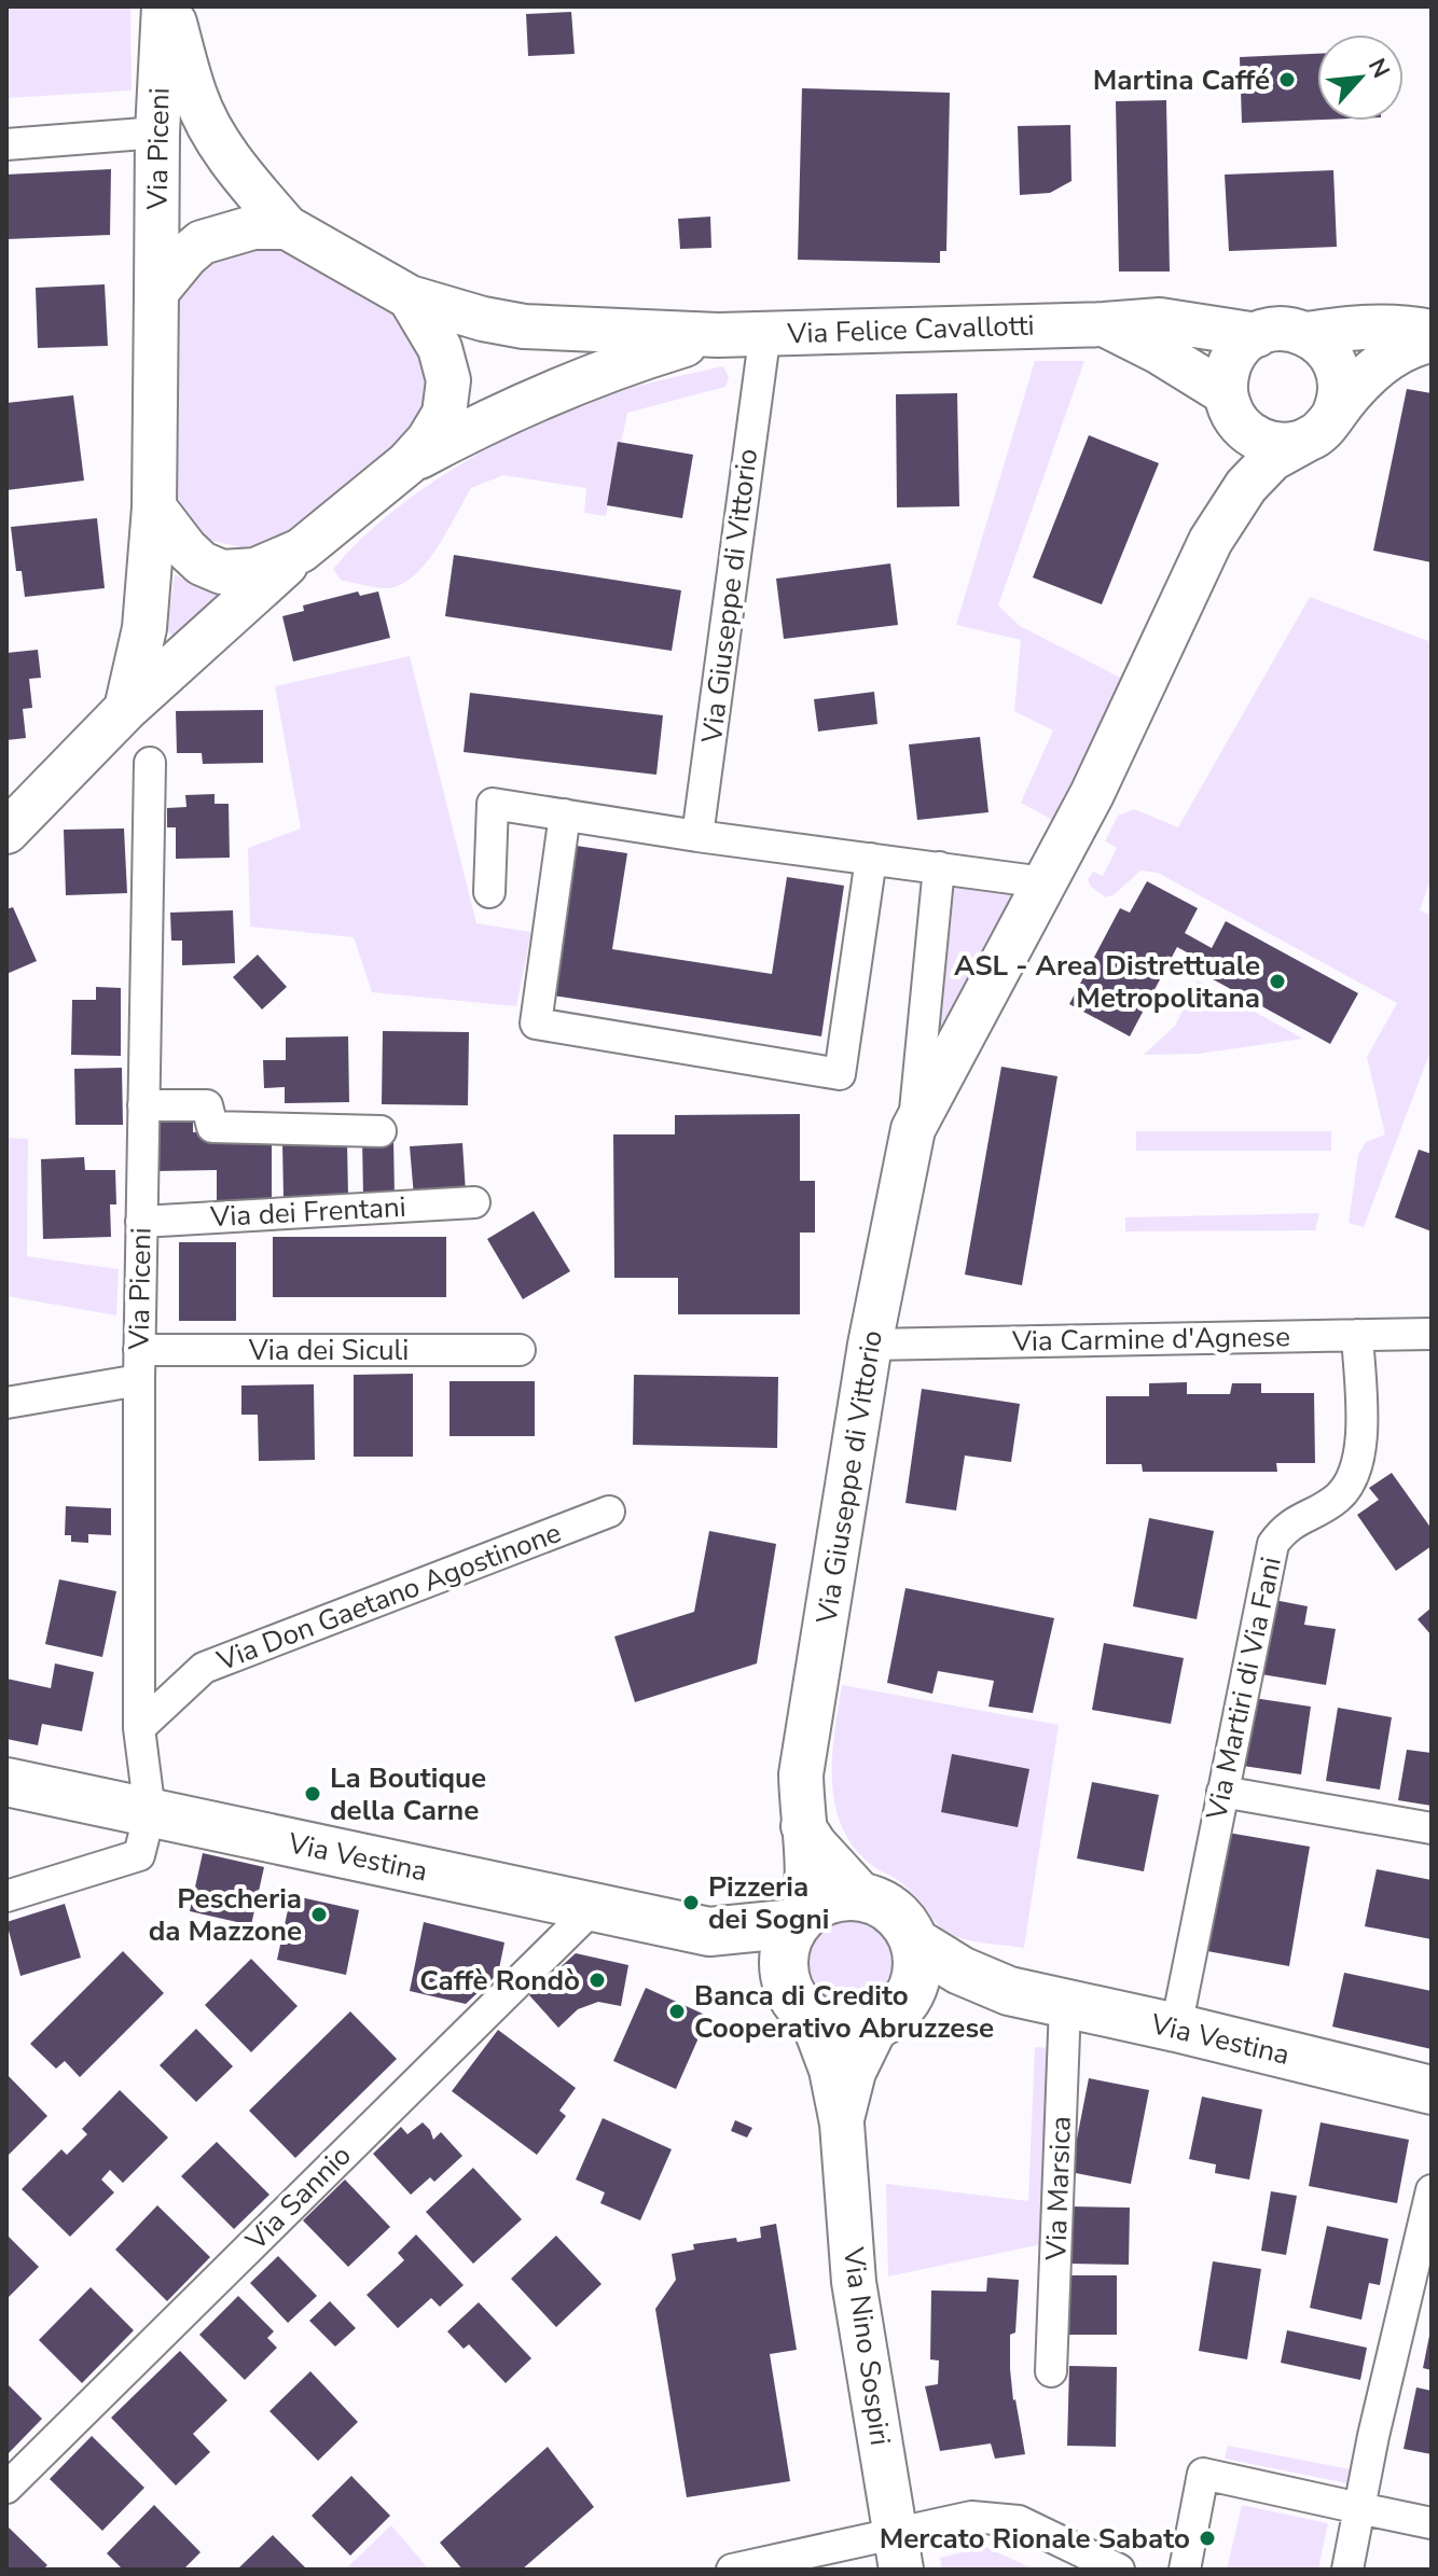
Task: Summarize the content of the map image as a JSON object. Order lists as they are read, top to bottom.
{
  "streets": {
    "main road": [
      "Via Piceni",
      "Via Felice Cavallotti",
      "Via Giuseppe di Vittorio",
      "Via Vestina",
      "Via Nino Sospiri"
    ],
    "street": [
      "Via dei Frentani",
      "Via Carmine d'Agnese",
      "Via dei Siculi",
      "Via Don Gaetano Agostinone",
      "Via Martiri di Via Fani",
      "Via Marsica",
      "Via Sannio"
    ]
  },
  "crossings": [
    ["Via Piceni", "Via Felice Cavallotti"],
    ["Via Piceni", "Via dei Frentani"],
    ["Via Piceni", "Via dei Siculi"],
    ["Via Piceni", "Via Don Gaetano Agostinone"],
    ["Via Piceni", "Via Vestina"],
    ["Via Felice Cavallotti", "Via Giuseppe di Vittorio"],
    ["Via Giuseppe di Vittorio", "Via Carmine d'Agnese"],
    ["Via Giuseppe di Vittorio", "Via Vestina"],
    ["Via Giuseppe di Vittorio", "Via Nino Sospiri"],
    ["Via Carmine d'Agnese", "Via Martiri di Via Fani"],
    ["Via Martiri di Via Fani", "Via Vestina"],
    ["Via Vestina", "Via Marsica"],
    ["Via Vestina", "Via Sannio"],
    ["Via Vestina", "Via Nino Sospiri"]
  ],
  "places": [
    "Martina Caffé",
    "ASL - Area Distrettuale Metropolitana",
    "La Boutique della Carne",
    "Pizzeria dei Sogni",
    "Pescheria da Mazzone",
    "Caffè Rondò",
    "Banca di Credito Cooperativo Abruzzese",
    "Mercato Rionale Sabato"
  ],
  "north": "top right"
}
